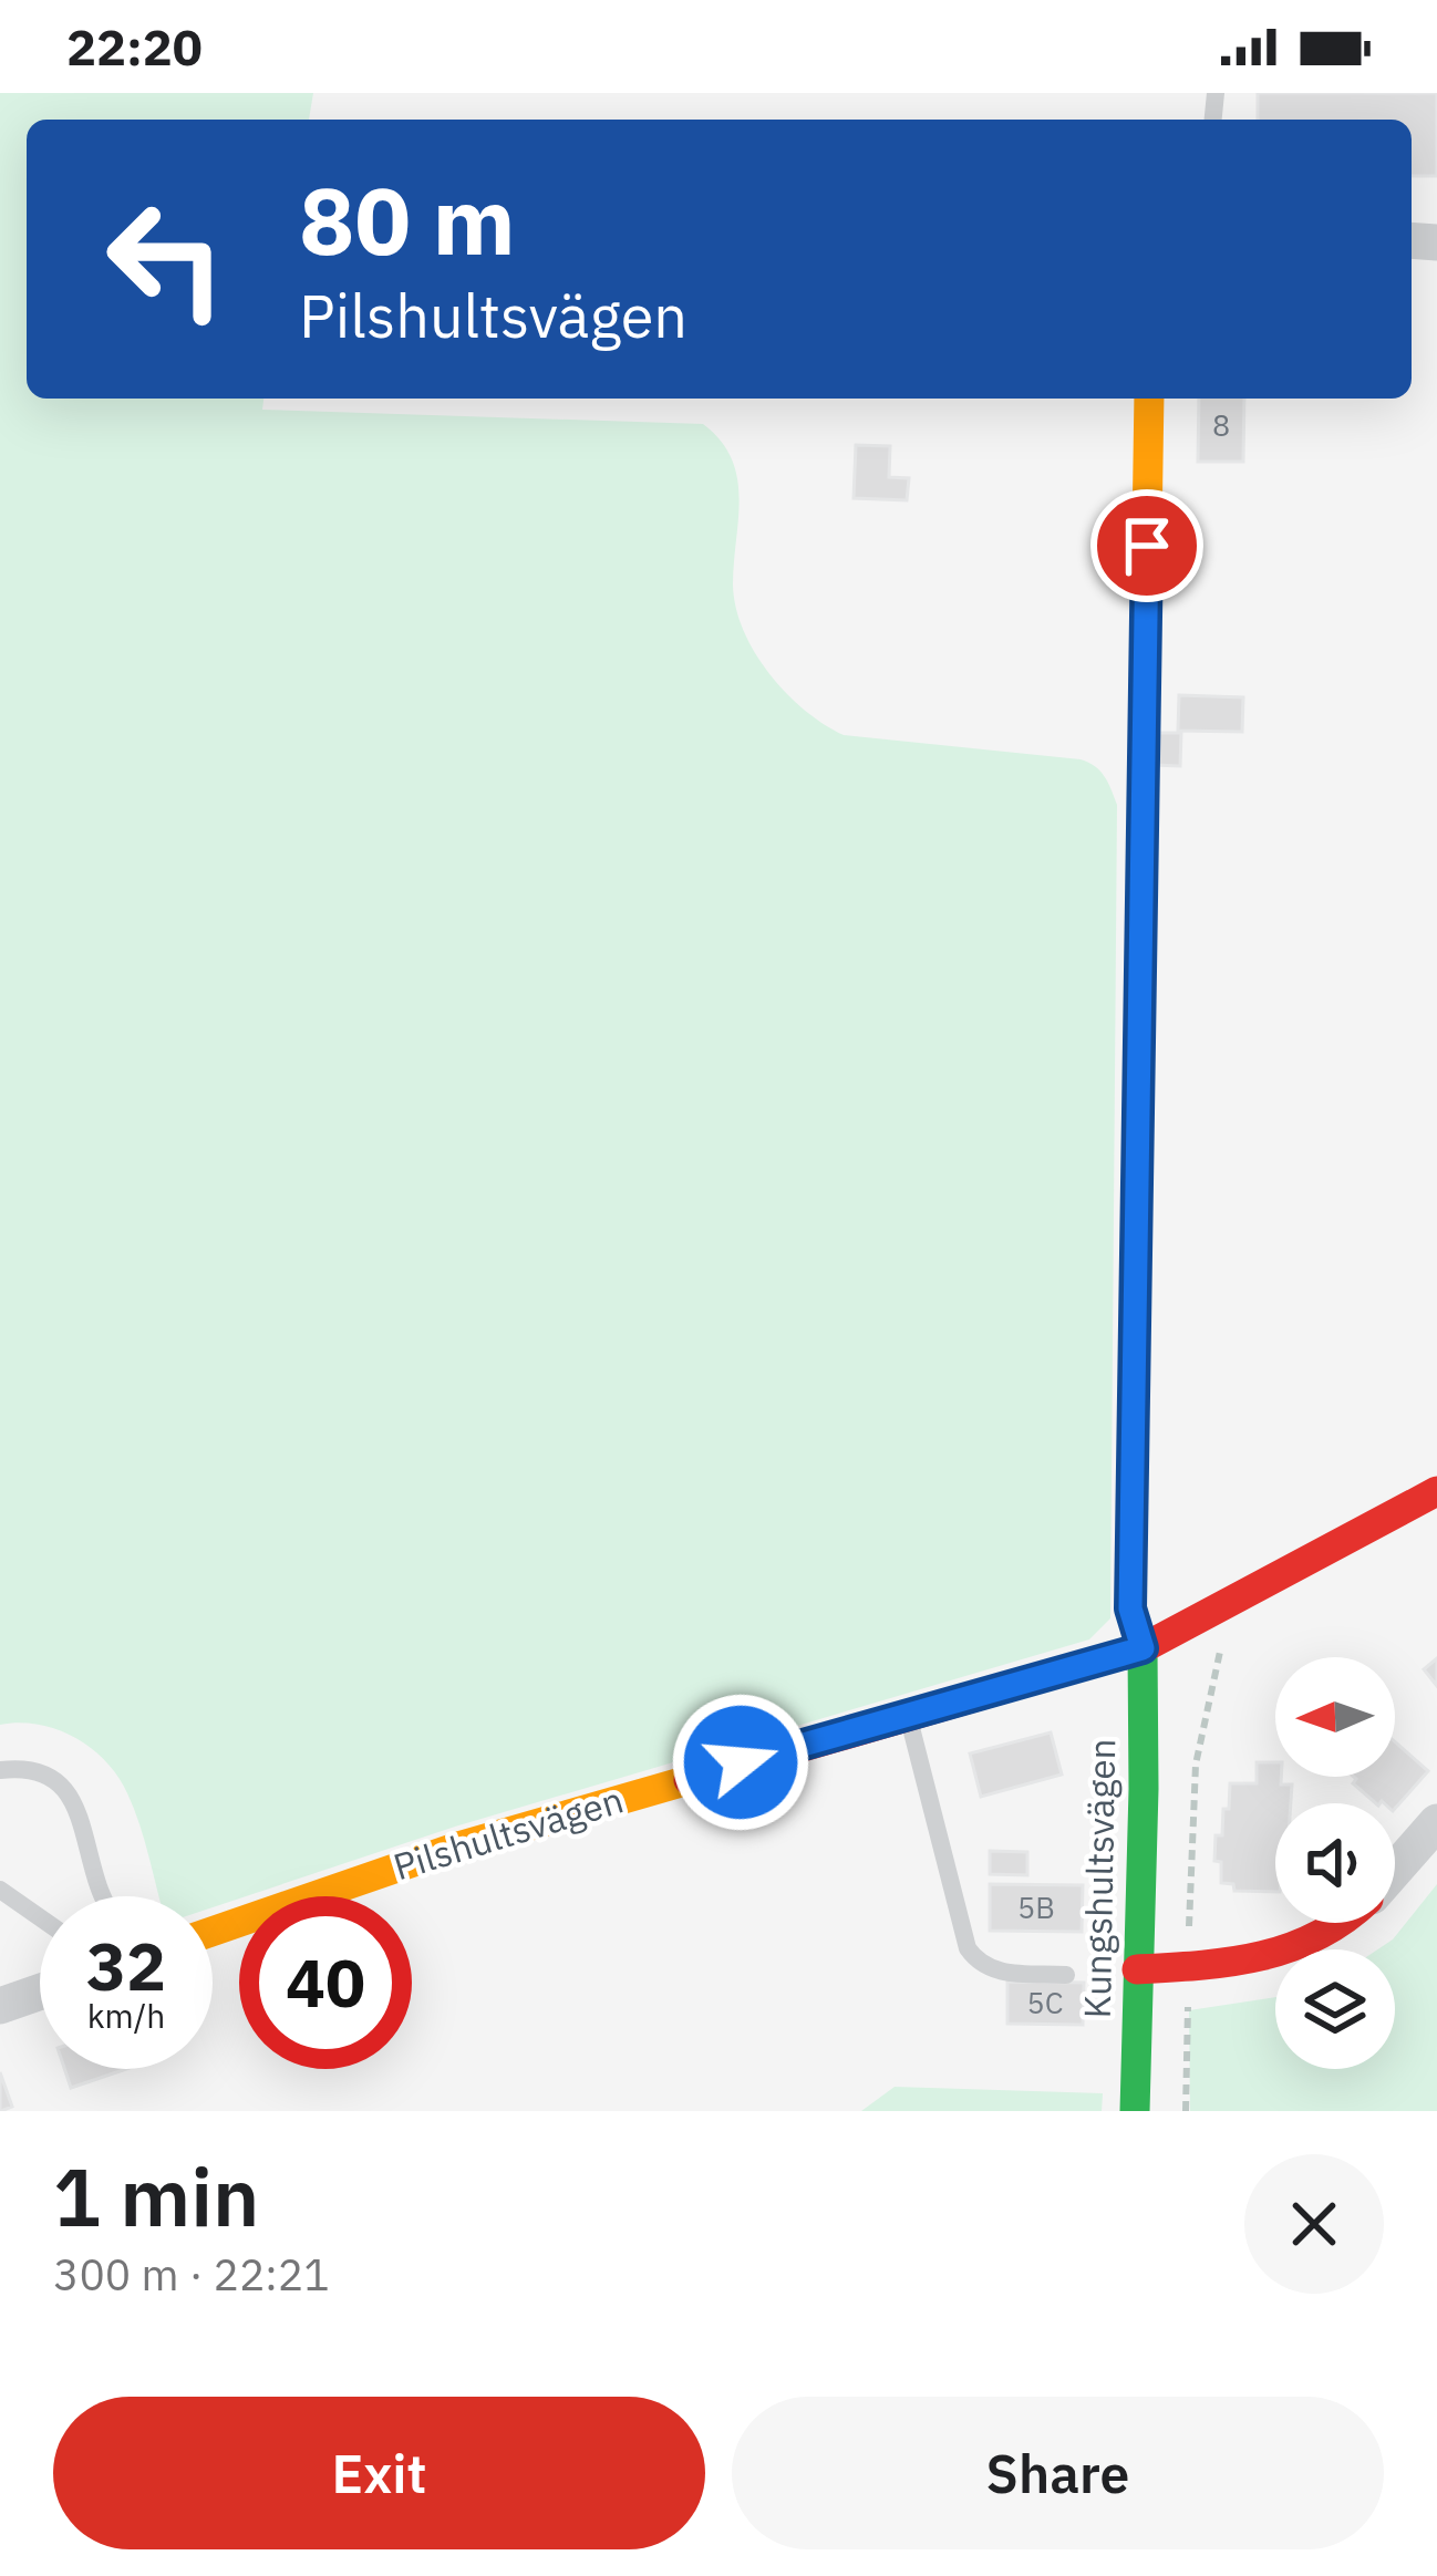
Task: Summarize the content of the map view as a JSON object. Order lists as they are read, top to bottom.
{
  "streets": {
    "street": ["Pilshultsvägen", "Kungshultsvägen"]
  },
  "crossings": [
    ["Pilshultsvägen", "Kungshultsvägen"]
  ],
  "house_numbers": ["8", "5B", "5C"],
  "north": "left",
  "page": {
    "status": "22:20",
    "turn": ["80 m", "Pilshultsvägen"],
    "speed": "32 km/h",
    "limit": "40",
    "heading": ["1 min", "300 m · 22:21"],
    "buttons": ["Exit", "Share"]
  }
}
